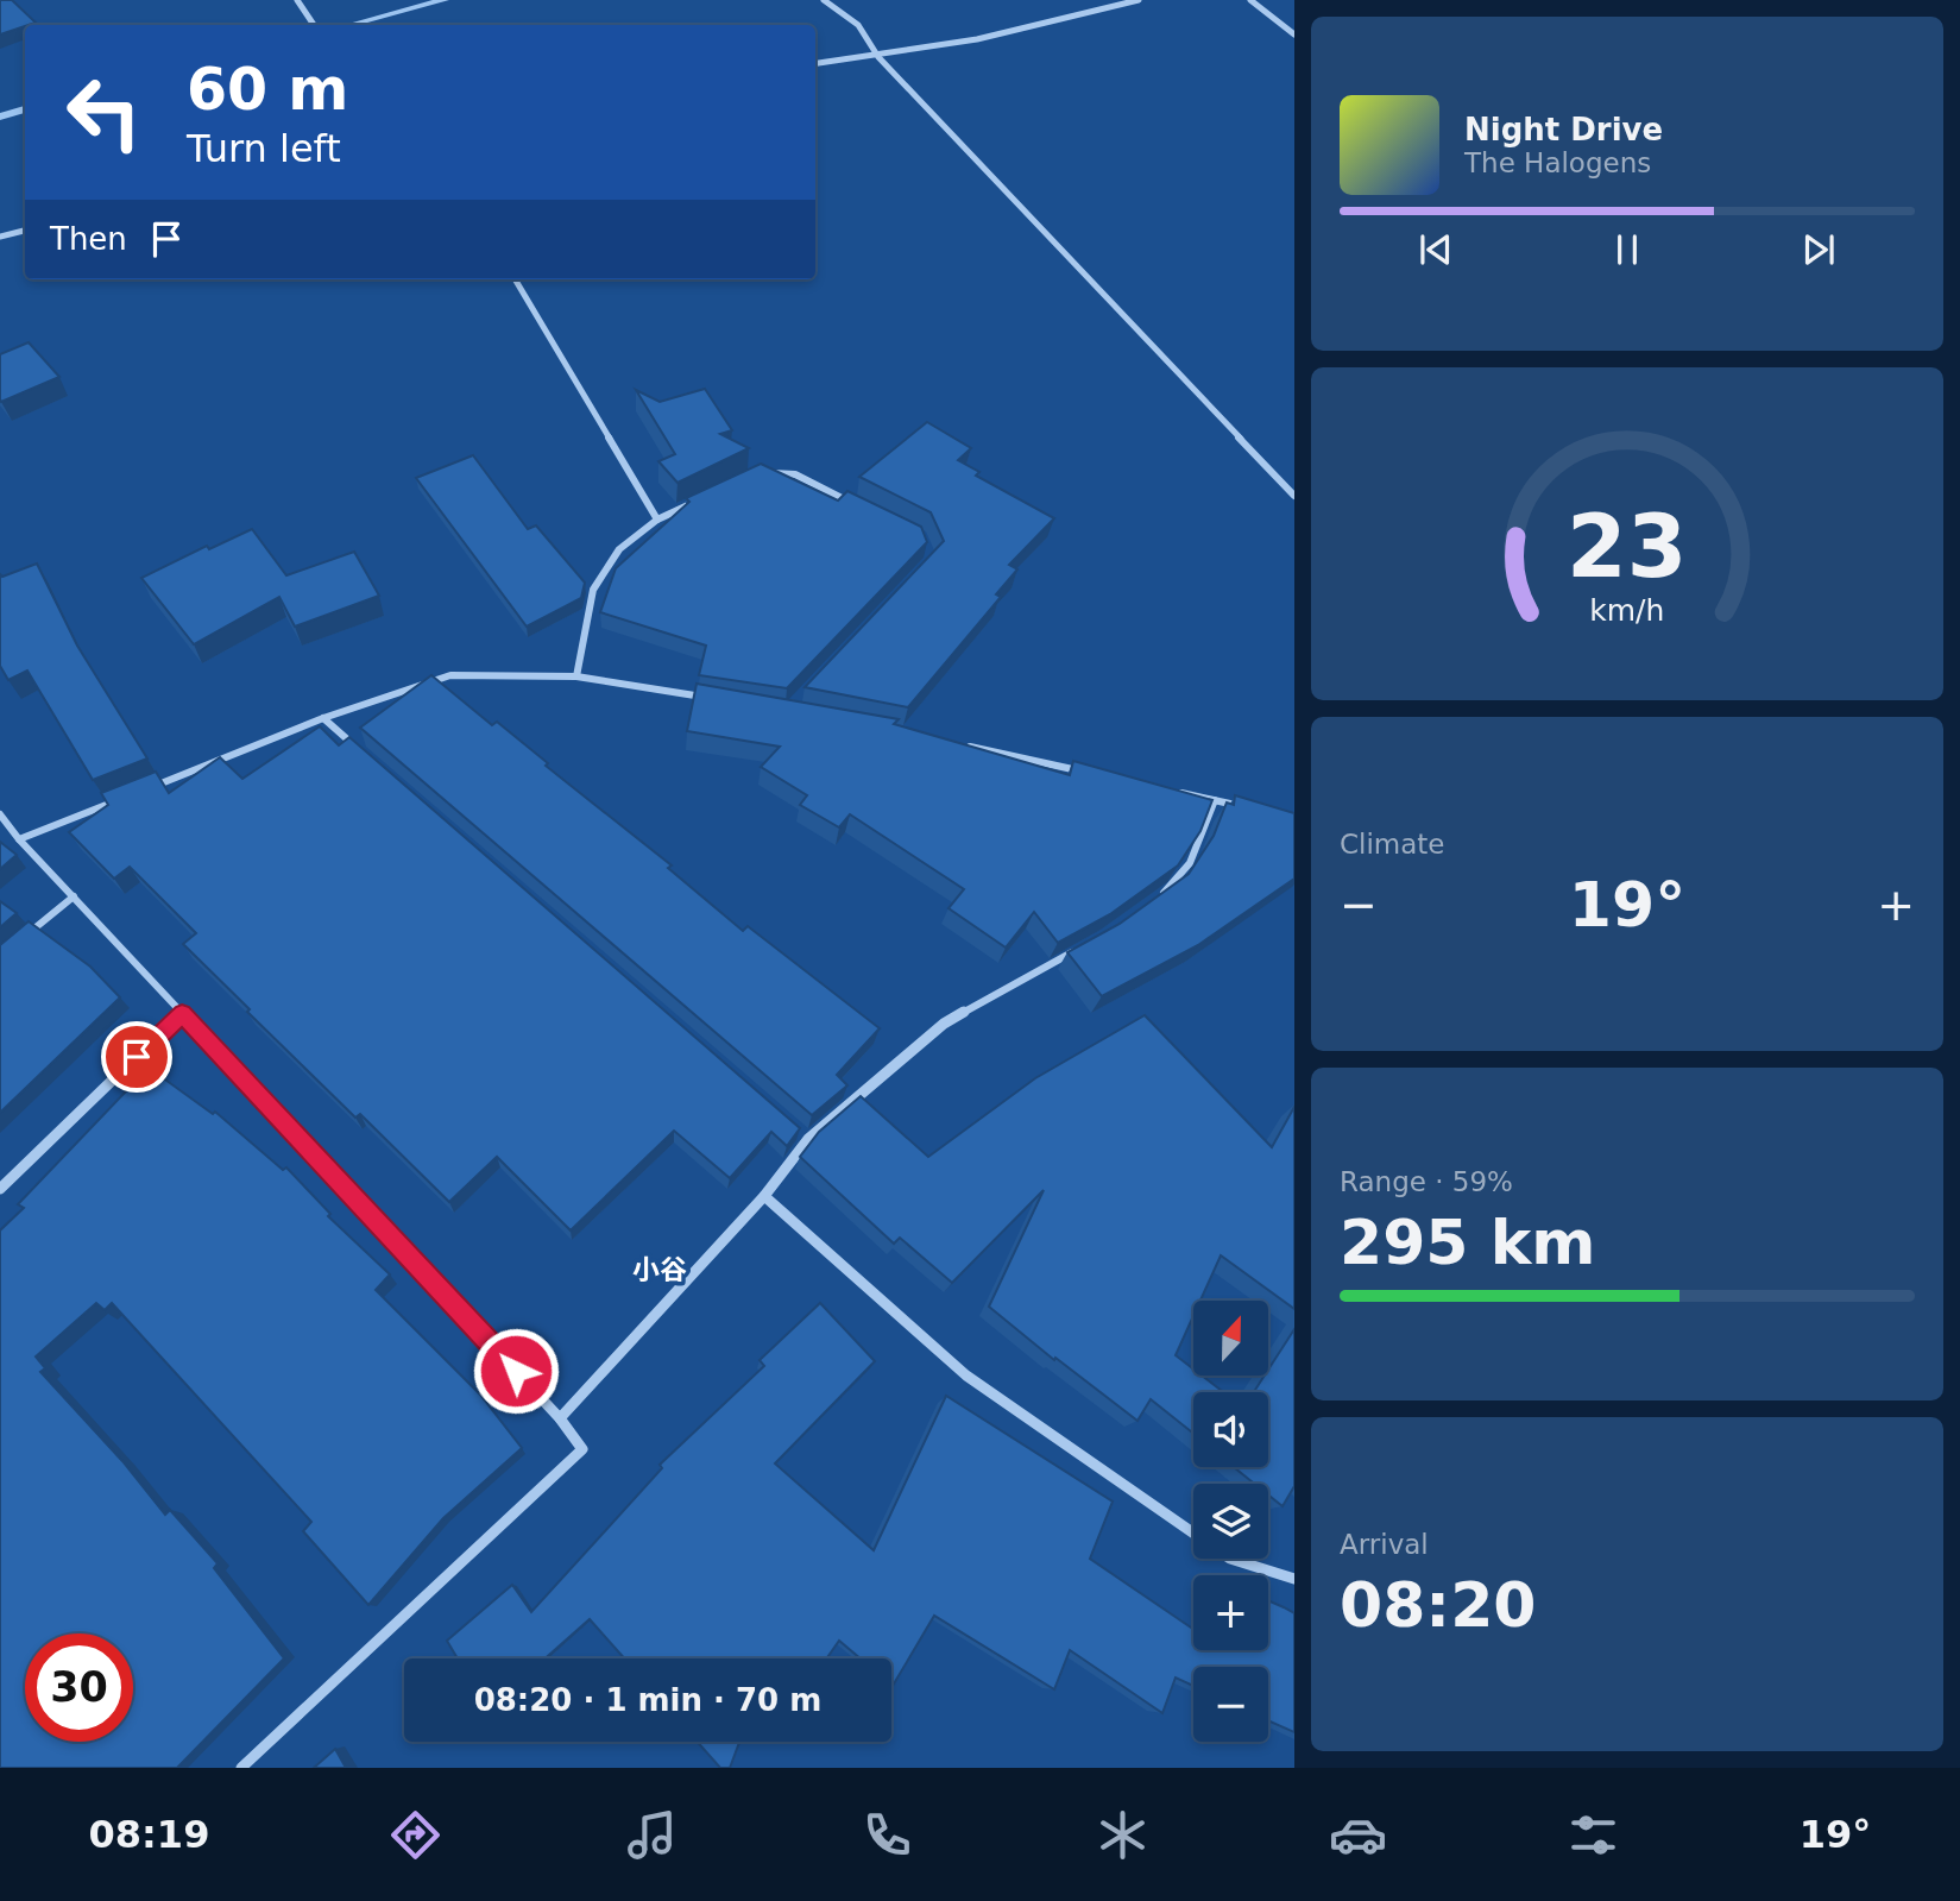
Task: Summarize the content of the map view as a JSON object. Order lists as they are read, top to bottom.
{
  "districts": ["小谷"],
  "north": "top",
  "page": {
    "turn": ["60 m", "Turn left"],
    "song": ["Night Drive", "The Halogens"],
    "then": "Then",
    "tile": [
      "Climate",
      ["Range · 59%", "295 km"],
      ["Arrival", "08:20"]
    ],
    "heat": ["−", "19°", "+"],
    "map_buttons": ["+", "−"],
    "limit": "30",
    "trip": "08:20 · 1 min · 70 m",
    "tabs": ["08:19", "19°"],
    "gauge": ["23", "km/h"]
  }
}
